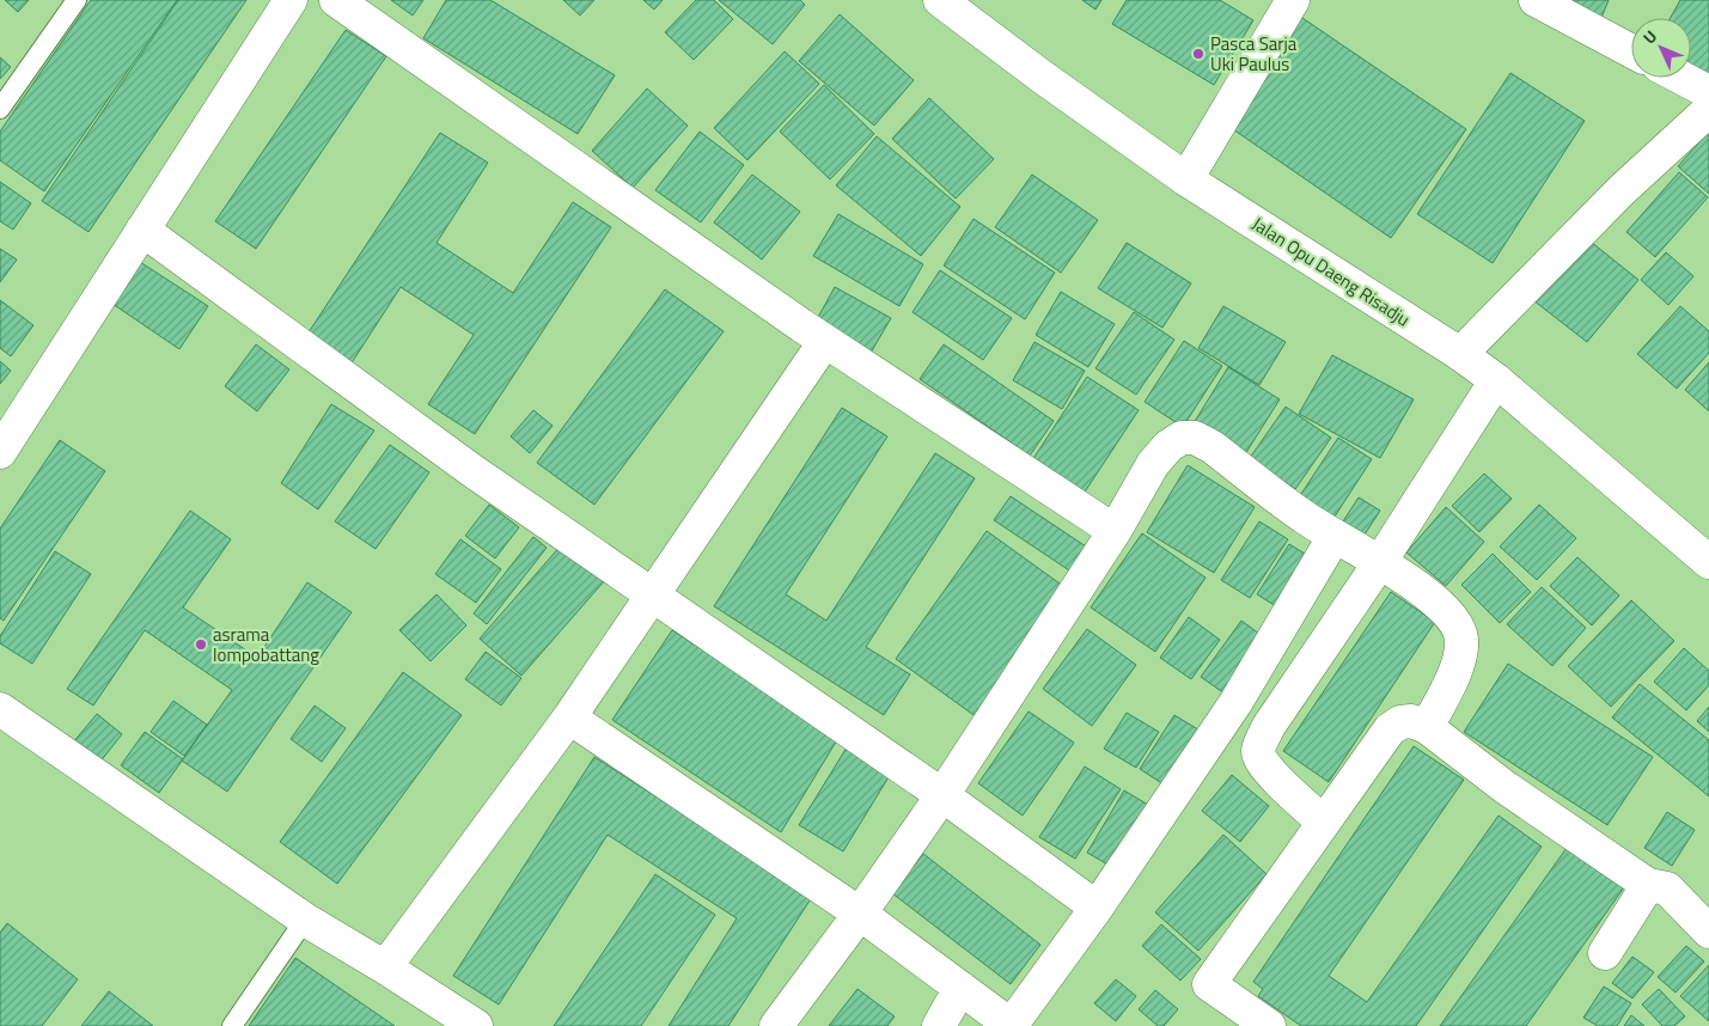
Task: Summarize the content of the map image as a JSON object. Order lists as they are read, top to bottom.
{
  "streets": {
    "street": ["Jalan Opu Daeng Risadju"]
  },
  "places": ["Pasca Sarja Uki Paulus", "asrama lompobattang"],
  "north": "top left"
}
